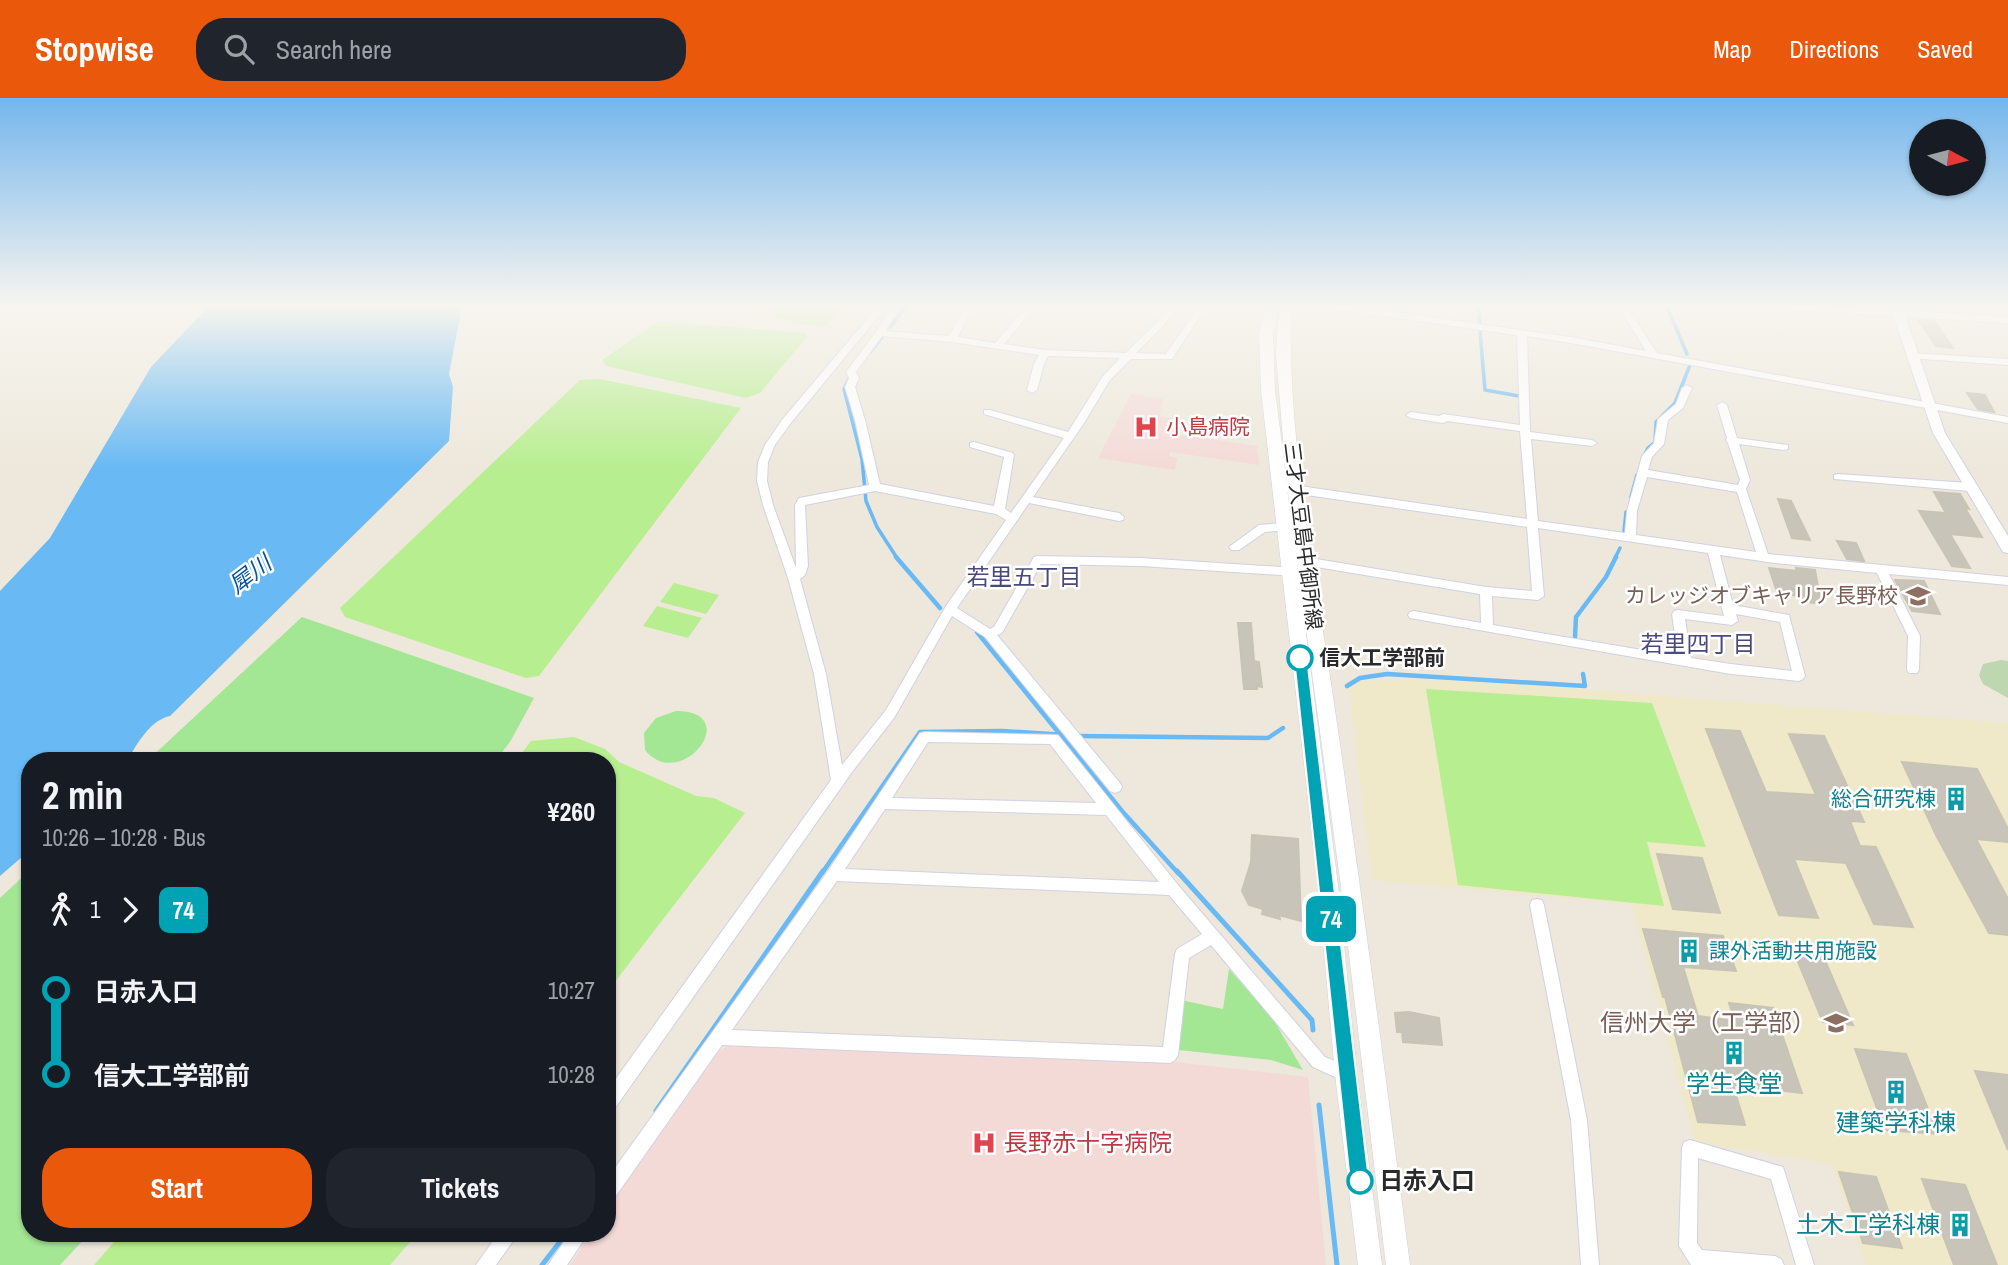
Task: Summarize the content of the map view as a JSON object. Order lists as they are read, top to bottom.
{
  "streets": {
    "main road": ["三才大豆島中御所線"]
  },
  "districts": ["若里五丁目", "若里四丁目"],
  "water": ["犀川"],
  "places": {
    "hospital": ["小島病院", "長野赤十字病院"],
    "school or university": ["カレッジオブキャリア長野校", "信州大学（工学部）"],
    "other": ["信大工学部前", "日赤入口"],
    "building": [
      "総合研究棟",
      "課外活動共用施設",
      "学生食堂",
      "建築学科棟",
      "土木工学科棟"
    ]
  },
  "lines": ["bus line 74"],
  "north": "right",
  "page": {
    "header": "Stopwise",
    "search": "Search here",
    "nav": ["Map", "Directions", "Saved"],
    "on_map": "74",
    "heading": ["2 min", "10:26 – 10:28 · Bus", "¥260"],
    "legs": ["1", "74"],
    "list": [
      {
        "name": "日赤入口",
        "value": "10:27"
      },
      {
        "name": "信大工学部前",
        "value": "10:28"
      }
    ],
    "buttons": ["Start", "Tickets"]
  }
}
